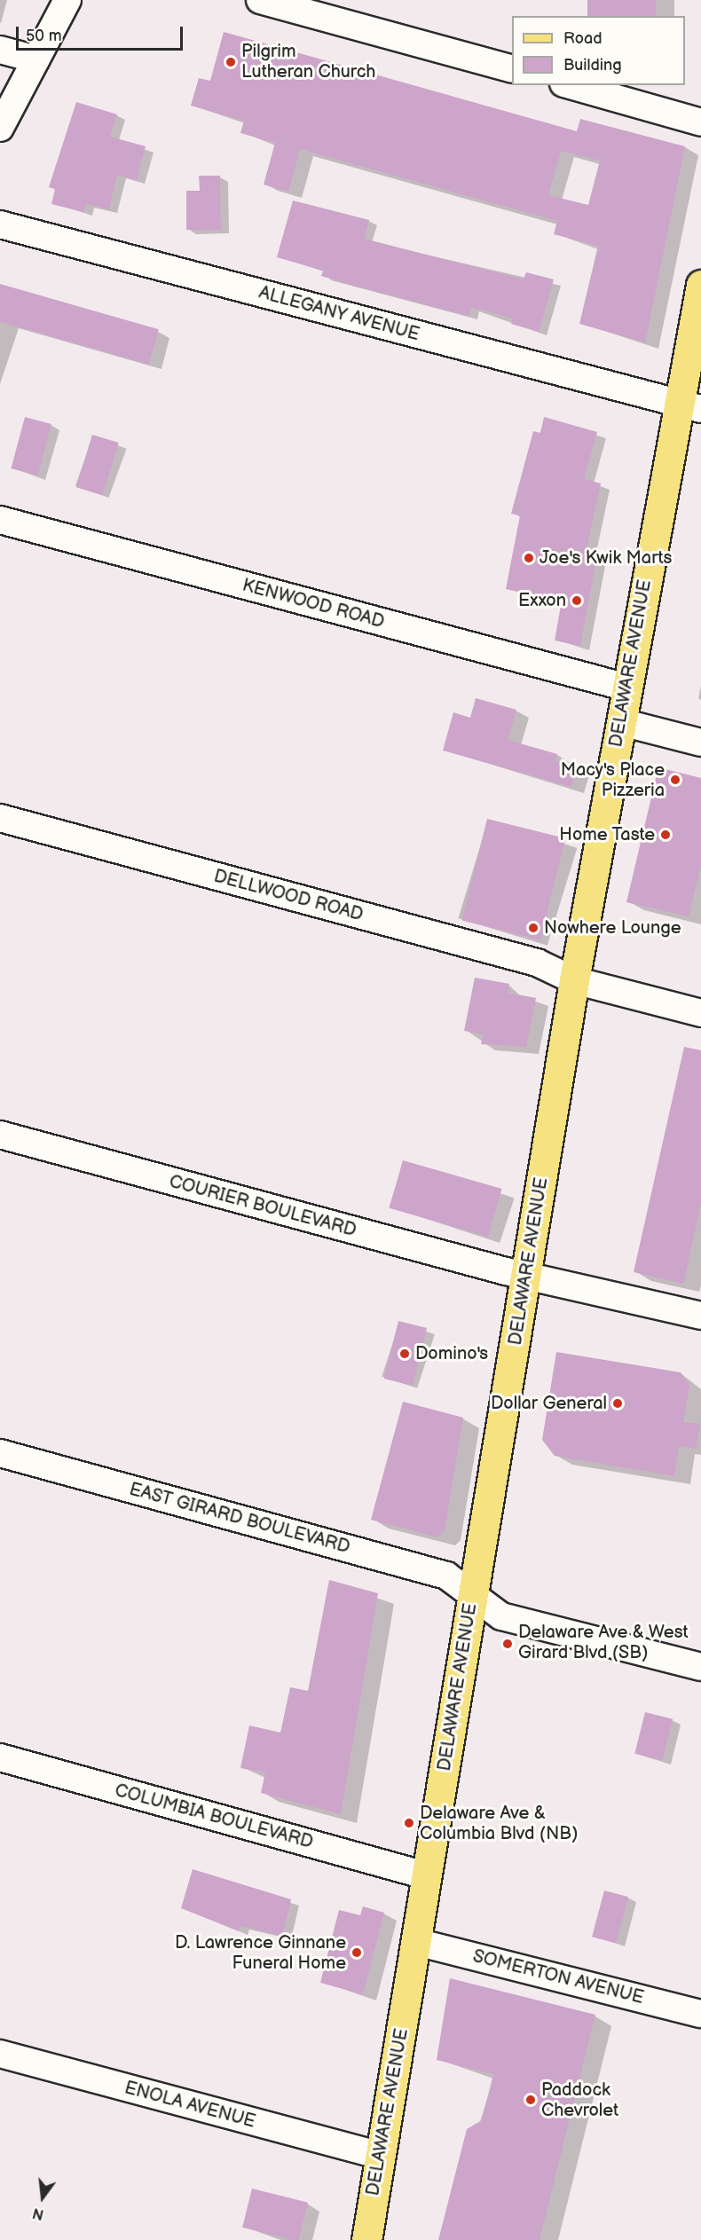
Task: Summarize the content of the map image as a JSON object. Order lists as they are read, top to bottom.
{
  "streets": {
    "main road": ["DELAWARE AVENUE"],
    "street": [
      "ALLEGANY AVENUE",
      "KENWOOD ROAD",
      "DELLWOOD ROAD",
      "COURIER BOULEVARD",
      "EAST GIRARD BOULEVARD",
      "COLUMBIA BOULEVARD",
      "SOMERTON AVENUE",
      "ENOLA AVENUE"
    ]
  },
  "crossings": [
    ["ALLEGANY AVENUE", "DELAWARE AVENUE"],
    ["KENWOOD ROAD", "DELAWARE AVENUE"],
    ["DELAWARE AVENUE", "DELLWOOD ROAD"],
    ["DELAWARE AVENUE", "COURIER BOULEVARD"],
    ["DELAWARE AVENUE", "EAST GIRARD BOULEVARD"],
    ["DELAWARE AVENUE", "COLUMBIA BOULEVARD"],
    ["DELAWARE AVENUE", "SOMERTON AVENUE"],
    ["DELAWARE AVENUE", "ENOLA AVENUE"]
  ],
  "places": [
    "Pilgrim Lutheran Church",
    "Joe's Kwik Marts",
    "Exxon",
    "Macy's Place Pizzeria",
    "Home Taste",
    "Nowhere Lounge",
    "Domino's",
    "Dollar General",
    "Delaware Ave & West Girard Blvd (SB)",
    "Delaware Ave & Columbia Blvd (NB)",
    "D. Lawrence Ginnane Funeral Home",
    "Paddock Chevrolet"
  ],
  "legend": ["Road", "Building"],
  "scale_bar": "50 m",
  "north": "bottom"
}
